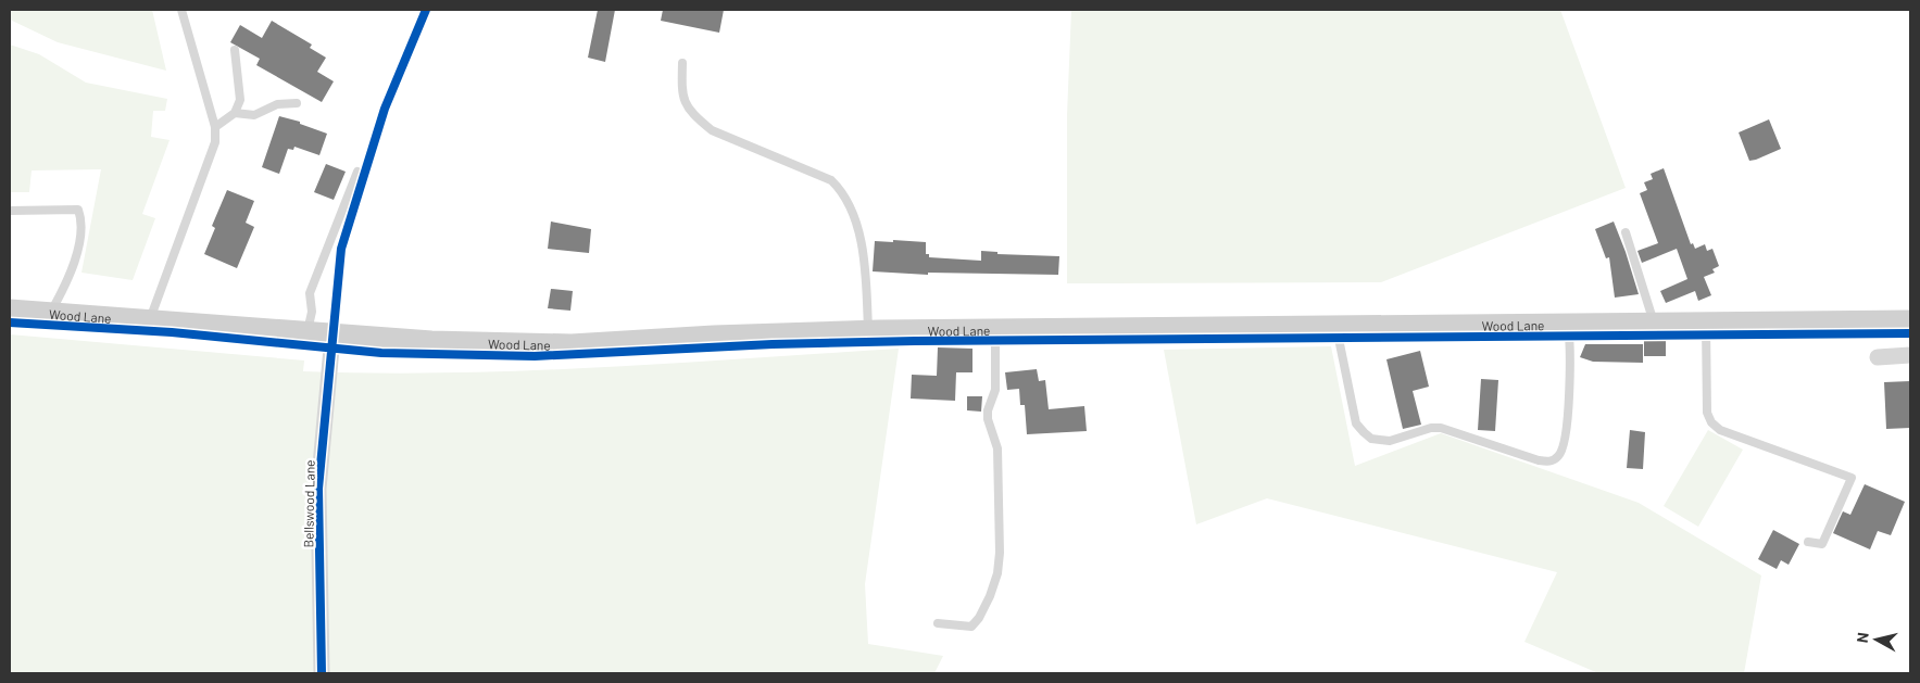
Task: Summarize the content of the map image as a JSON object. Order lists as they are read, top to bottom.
{
  "streets": {
    "street": ["Wood Lane", "Bellswood Lane"]
  },
  "crossings": [
    ["Wood Lane", "Bellswood Lane"]
  ],
  "north": "left"
}
